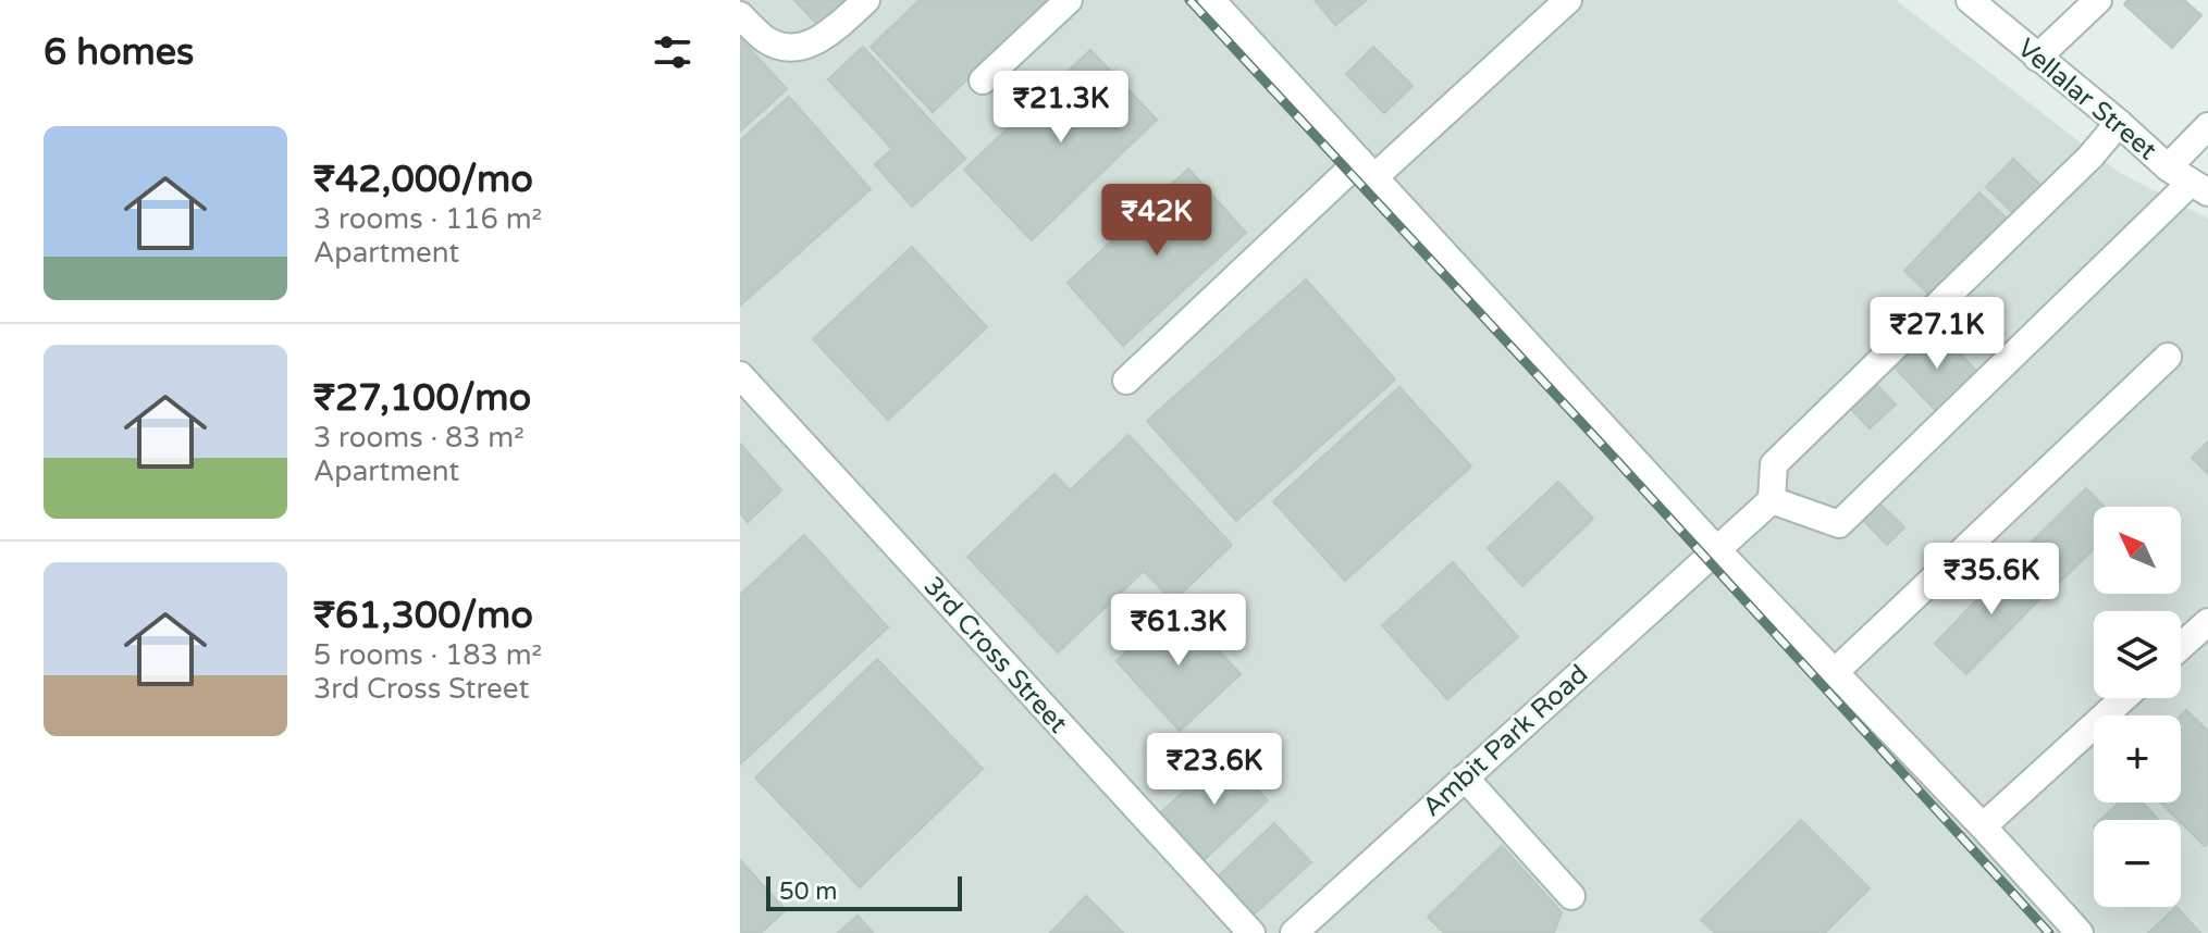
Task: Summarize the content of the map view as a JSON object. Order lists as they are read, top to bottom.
{
  "streets": {
    "street": ["Vellalar Street", "3rd Cross Street", "Ambit Park Road"]
  },
  "scale_bar": "50 m",
  "north": "top left",
  "page": {
    "heading": "6 homes",
    "price": [
      "₹21.3K",
      "₹42K",
      "₹27.1K",
      "₹35.6K",
      "₹61.3K",
      "₹23.6K"
    ],
    "list": [
      {
        "name": "₹42,000/mo",
        "note": "3 rooms · 116 m² · Apartment"
      },
      {
        "name": "₹27,100/mo",
        "note": "3 rooms · 83 m² · Apartment"
      },
      {
        "name": "₹61,300/mo",
        "note": "5 rooms · 183 m² · 3rd Cross Street"
      }
    ],
    "map_buttons": ["+", "−"],
    "scale": "50 m"
  }
}
